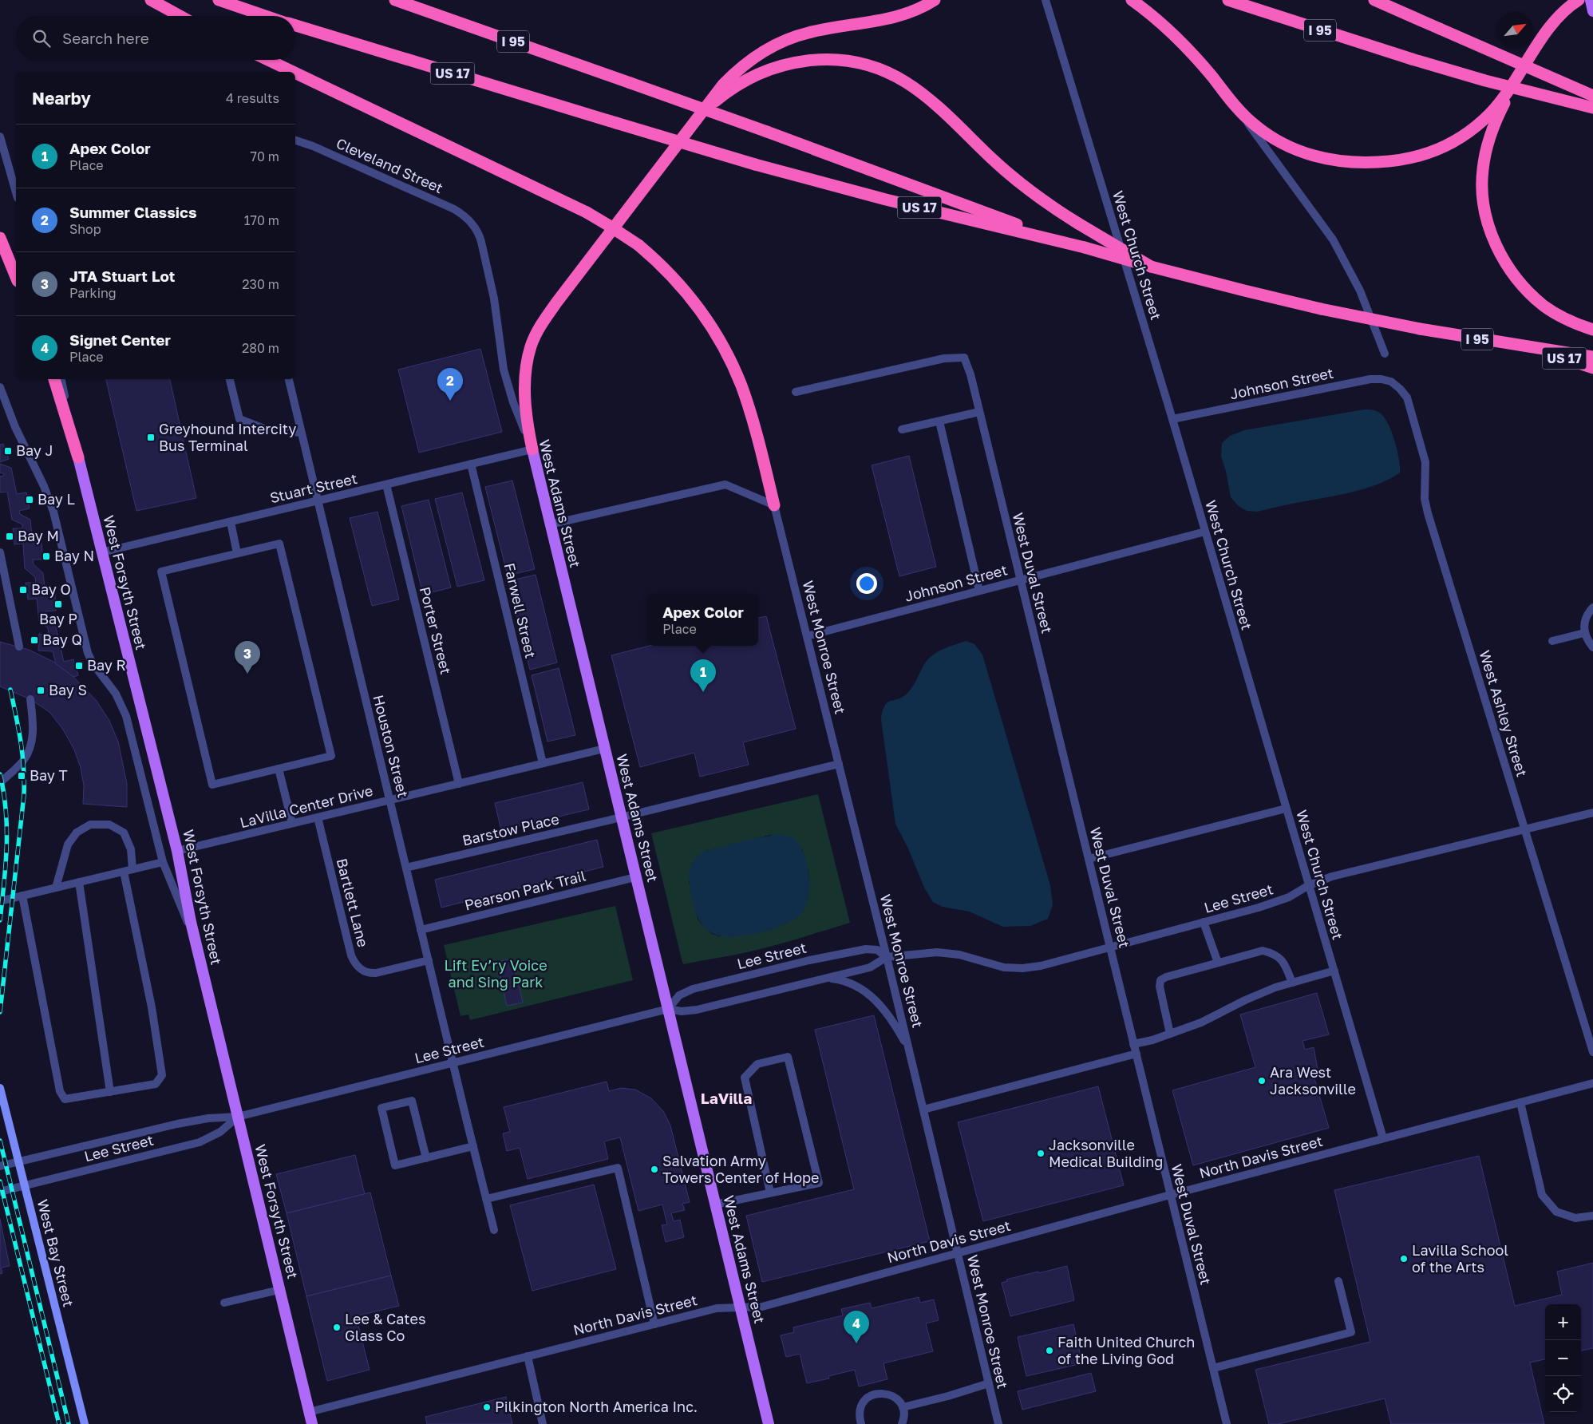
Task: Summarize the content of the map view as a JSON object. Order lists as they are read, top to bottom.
{
  "streets": {
    "highway": ["I 95", "US 17"],
    "main road": ["West Adams Street", "West Forsyth Street", "West Bay Street"],
    "street": [
      "Cleveland Street",
      "West Church Street",
      "Johnson Street",
      "Stuart Street",
      "West Duval Street",
      "Farwell Street",
      "Porter Street",
      "West Monroe Street",
      "West Ashley Street",
      "Houston Street",
      "LaVilla Center Drive",
      "Barstow Place",
      "Pearson Park Trail",
      "Lee Street",
      "Bartlett Lane",
      "North Davis Street"
    ]
  },
  "crossings": [
    ["I 95", "US 17"],
    ["Cleveland Street", "West Adams Street"],
    ["West Church Street", "Johnson Street"],
    ["West Church Street", "Lee Street"],
    ["West Church Street", "North Davis Street"],
    ["Johnson Street", "West Duval Street"],
    ["Johnson Street", "West Monroe Street"],
    ["Johnson Street", "West Ashley Street"],
    ["Stuart Street", "West Adams Street"],
    ["Stuart Street", "West Forsyth Street"],
    ["Stuart Street", "Farwell Street"],
    ["Stuart Street", "Porter Street"],
    ["Stuart Street", "Houston Street"],
    ["West Adams Street", "LaVilla Center Drive"],
    ["West Adams Street", "Barstow Place"],
    ["West Adams Street", "Pearson Park Trail"],
    ["West Adams Street", "Lee Street"],
    ["West Adams Street", "North Davis Street"],
    ["West Duval Street", "Lee Street"],
    ["West Duval Street", "North Davis Street"],
    ["West Forsyth Street", "LaVilla Center Drive"],
    ["West Forsyth Street", "Lee Street"],
    ["West Forsyth Street", "North Davis Street"],
    ["Farwell Street", "LaVilla Center Drive"],
    ["Porter Street", "LaVilla Center Drive"],
    ["West Monroe Street", "Barstow Place"],
    ["West Monroe Street", "Lee Street"],
    ["West Monroe Street", "North Davis Street"],
    ["West Ashley Street", "Lee Street"],
    ["Houston Street", "LaVilla Center Drive"],
    ["Houston Street", "Barstow Place"],
    ["Houston Street", "Pearson Park Trail"],
    ["Houston Street", "Lee Street"],
    ["Houston Street", "Bartlett Lane"],
    ["LaVilla Center Drive", "Bartlett Lane"],
    ["Lee Street", "West Bay Street"]
  ],
  "districts": ["LaVilla"],
  "parks": ["Lift Ev’ry Voice and Sing Park"],
  "places": {
    "transit": [
      "Greyhound Intercity Bus Terminal",
      "Bay J",
      "Bay L",
      "Bay M",
      "Bay N",
      "Bay O",
      "Bay P",
      "Bay Q",
      "Bay R",
      "Bay S",
      "Bay T"
    ],
    "other": [
      "Ara West Jacksonville",
      "Jacksonville Medical Building",
      "Salvation Army Towers Center of Hope",
      "Lavilla School of the Arts",
      "Lee & Cates Glass Co",
      "Faith United Church of the Living God",
      "Pilkington North America Inc."
    ]
  },
  "north": "top right",
  "page": {
    "search": "Search here",
    "heading": ["Nearby", "4 results"],
    "list": [
      {
        "mark": "1",
        "name": "Apex Color",
        "note": "Place",
        "value": "70 m"
      },
      {
        "mark": "2",
        "name": "Summer Classics",
        "note": "Shop",
        "value": "170 m"
      },
      {
        "mark": "3",
        "name": "JTA Stuart Lot",
        "note": "Parking",
        "value": "230 m"
      },
      {
        "mark": "4",
        "name": "Signet Center",
        "note": "Place",
        "value": "280 m"
      }
    ],
    "pins": [
      "2",
      "3",
      "1",
      "4"
    ],
    "popup": ["Apex Color", "Place"],
    "map_buttons": ["+", "−"]
  }
}
